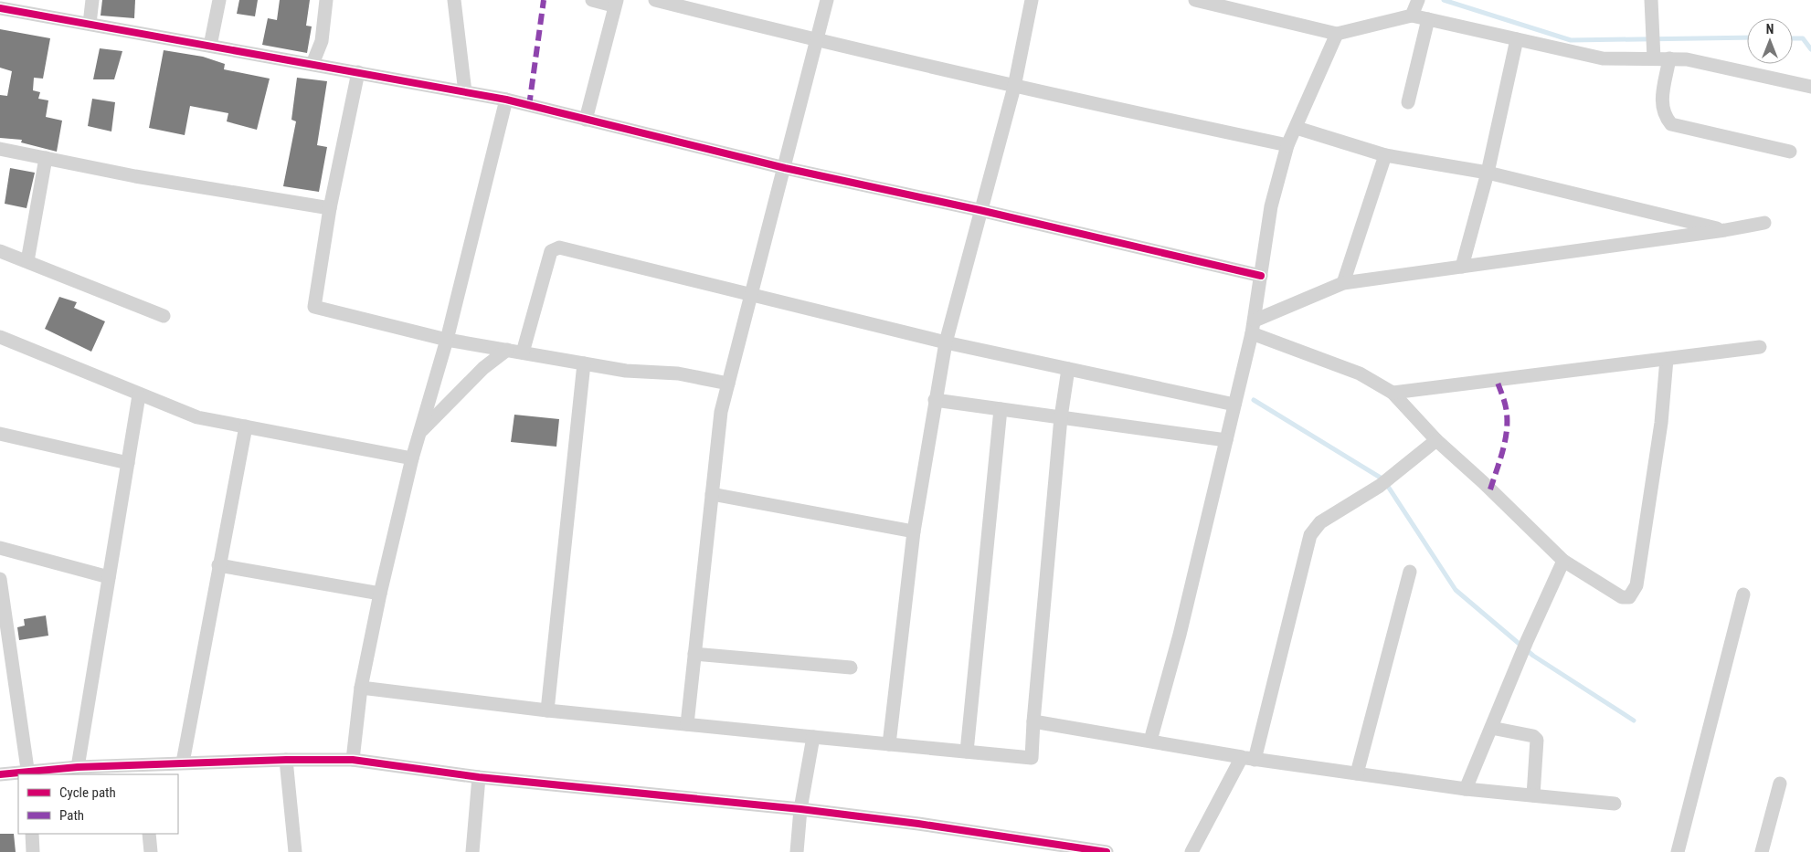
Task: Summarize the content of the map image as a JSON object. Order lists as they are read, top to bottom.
{
  "legend": ["Cycle path", "Path"],
  "north": "top"
}
